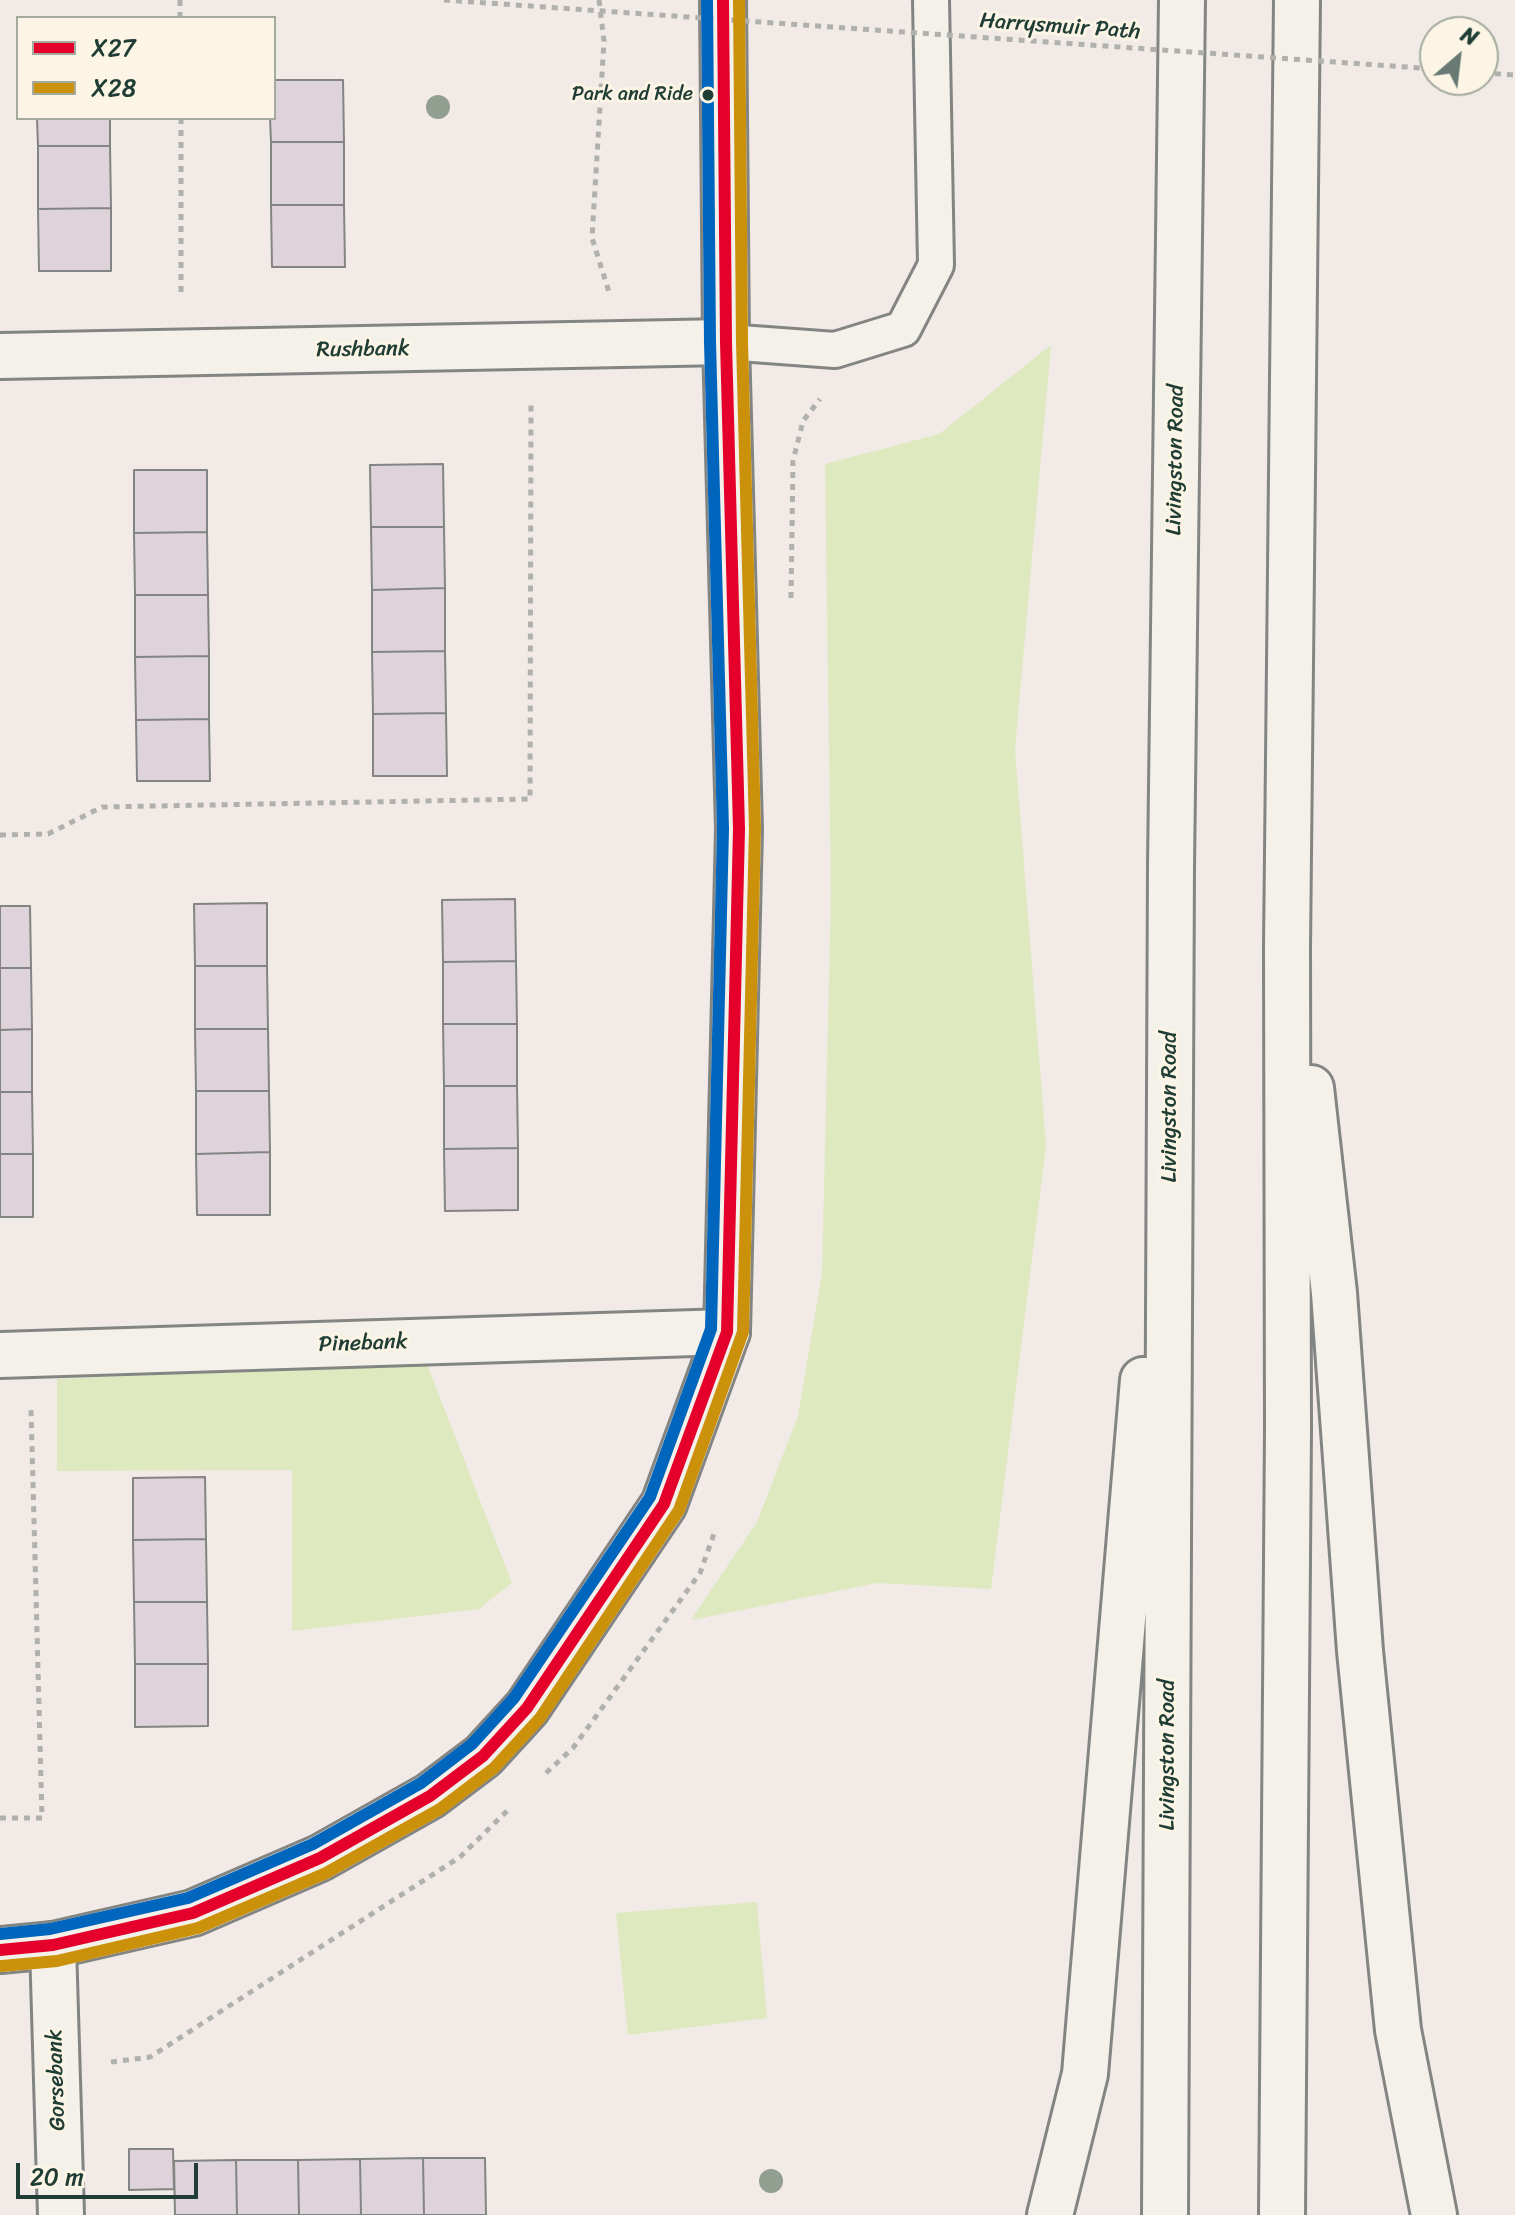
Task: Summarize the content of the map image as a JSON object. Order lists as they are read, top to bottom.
{
  "streets": {
    "main road": [
      "Rushbank",
      "Livingston Road",
      "Pinebank",
      "Gorsebank"
    ],
    "path": ["Harrysmuir Path"]
  },
  "places": ["Park and Ride"],
  "lines": ["transit line X27", "transit line X28"],
  "legend": ["X27", "X28"],
  "scale_bar": "20 m",
  "north": "top right"
}
